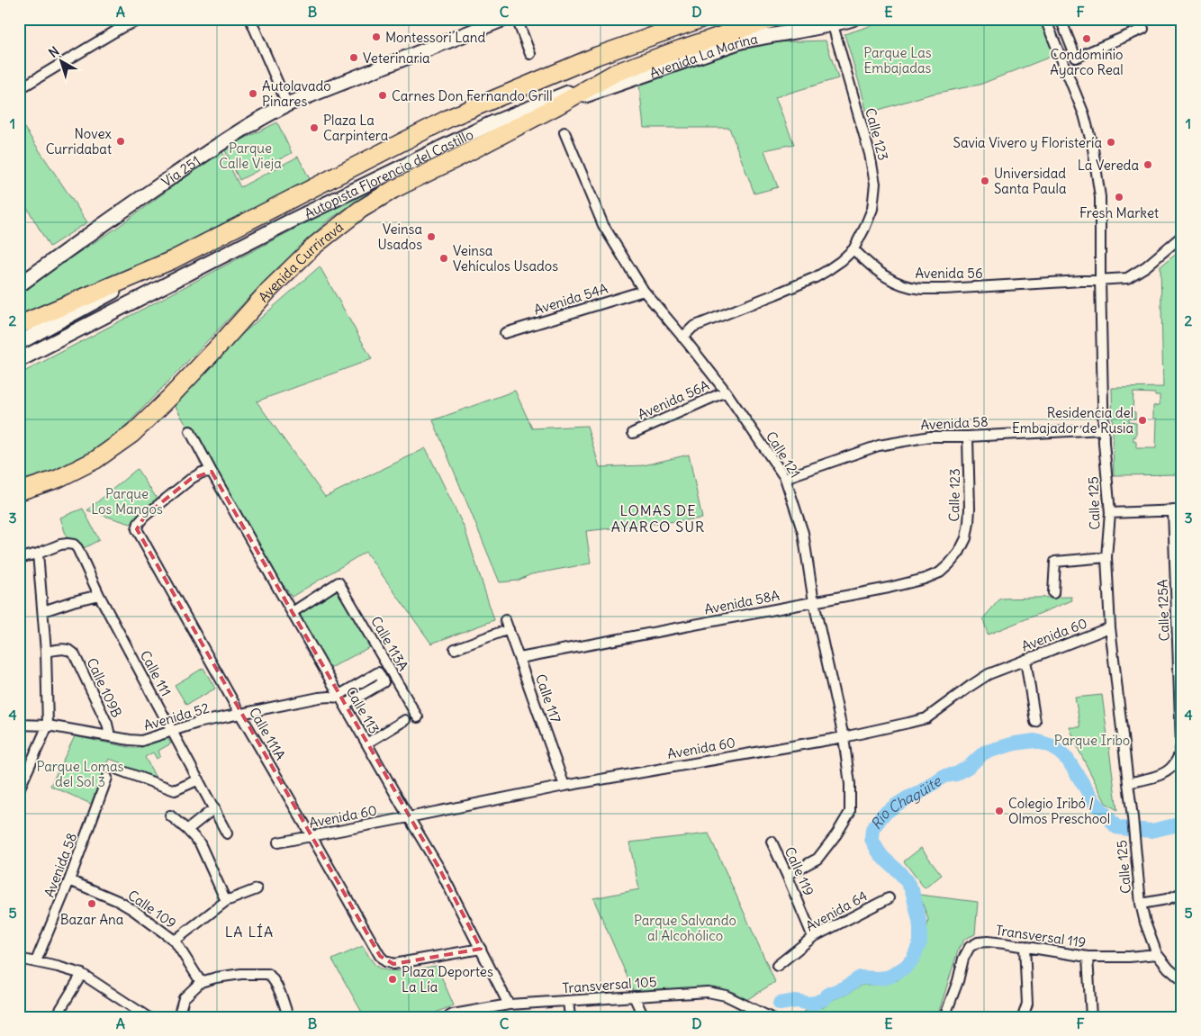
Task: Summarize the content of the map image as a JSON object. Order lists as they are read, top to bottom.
{
  "streets": {
    "highway": ["Autopista Florencio del Castillo", "Avenida Curriravá"],
    "main road": ["Avenida La Marina", "Vía 251"],
    "street": [
      "Calle 123",
      "Avenida 56",
      "Avenida 54A",
      "Avenida 56A",
      "Avenida 58",
      "Calle 121",
      "Calle 125",
      "Avenida 58A",
      "Calle 125A",
      "Avenida 60",
      "Calle 113A",
      "Calle 111",
      "Calle 109B",
      "Calle 117",
      "Calle 113",
      "Avenida 52",
      "Calle 111A",
      "Calle 119",
      "Calle 109",
      "Avenida 64",
      "Transversal 119",
      "Transversal 105"
    ]
  },
  "crossings": [
    ["Avenida La Marina", "Calle 123"],
    ["Avenida La Marina", "Avenida Curriravá"],
    ["Calle 123", "Avenida 56"],
    ["Calle 123", "Avenida 58"],
    ["Calle 123", "Avenida 58A"],
    ["Autopista Florencio del Castillo", "Avenida Curriravá"],
    ["Avenida 56", "Calle 125"],
    ["Avenida 54A", "Calle 121"],
    ["Avenida 56A", "Calle 121"],
    ["Avenida 58", "Calle 121"],
    ["Avenida 58", "Calle 125"],
    ["Avenida 58", "Calle 109"],
    ["Calle 121", "Avenida 58A"],
    ["Calle 121", "Avenida 60"],
    ["Calle 121", "Calle 119"],
    ["Calle 125", "Calle 125A"],
    ["Calle 125", "Avenida 60"],
    ["Calle 125", "Transversal 119"],
    ["Avenida 58A", "Calle 117"],
    ["Avenida 60", "Calle 117"],
    ["Avenida 60", "Calle 113"],
    ["Avenida 60", "Calle 111A"],
    ["Calle 113A", "Calle 113"],
    ["Calle 111", "Avenida 52"],
    ["Calle 109B", "Avenida 52"],
    ["Calle 113", "Avenida 52"],
    ["Calle 113", "Calle 111A"],
    ["Calle 113", "Transversal 105"],
    ["Avenida 52", "Calle 111A"],
    ["Calle 119", "Avenida 64"]
  ],
  "districts": ["LOMAS DE AYARCO SUR", "LA LÍA"],
  "water": ["Río Chagüite"],
  "parks": [
    "Parque Las Embajadas",
    "Parque Calle Vieja",
    "Parque Los Mangos",
    "Parque Iribo",
    "Parque Lomas del Sol 3",
    "Parque Salvando al Alcohólico"
  ],
  "places": [
    "Montessori Land",
    "Condominio Ayarco Real",
    "Veterinaria",
    "Autolavado Pinares",
    "Carnes Don Fernando Grill",
    "Plaza La Carpintera",
    "Novex Curridabat",
    "Savia Vivero y Floristería",
    "La Vereda",
    "Universidad Santa Paula",
    "Fresh Market",
    "Veinsa Usados",
    "Veinsa Vehículos Usados",
    "Residencia del Embajador de Rusia",
    "Colegio Iribó / Olmos Preschool",
    "Bazar Ana",
    "Plaza Deportes La Lía"
  ],
  "north": "top left",
  "grid": {
    "columns": [
      "A",
      "B",
      "C",
      "D",
      "E",
      "F"
    ],
    "rows": [
      "1",
      "2",
      "3",
      "4",
      "5"
    ]
  }
}
